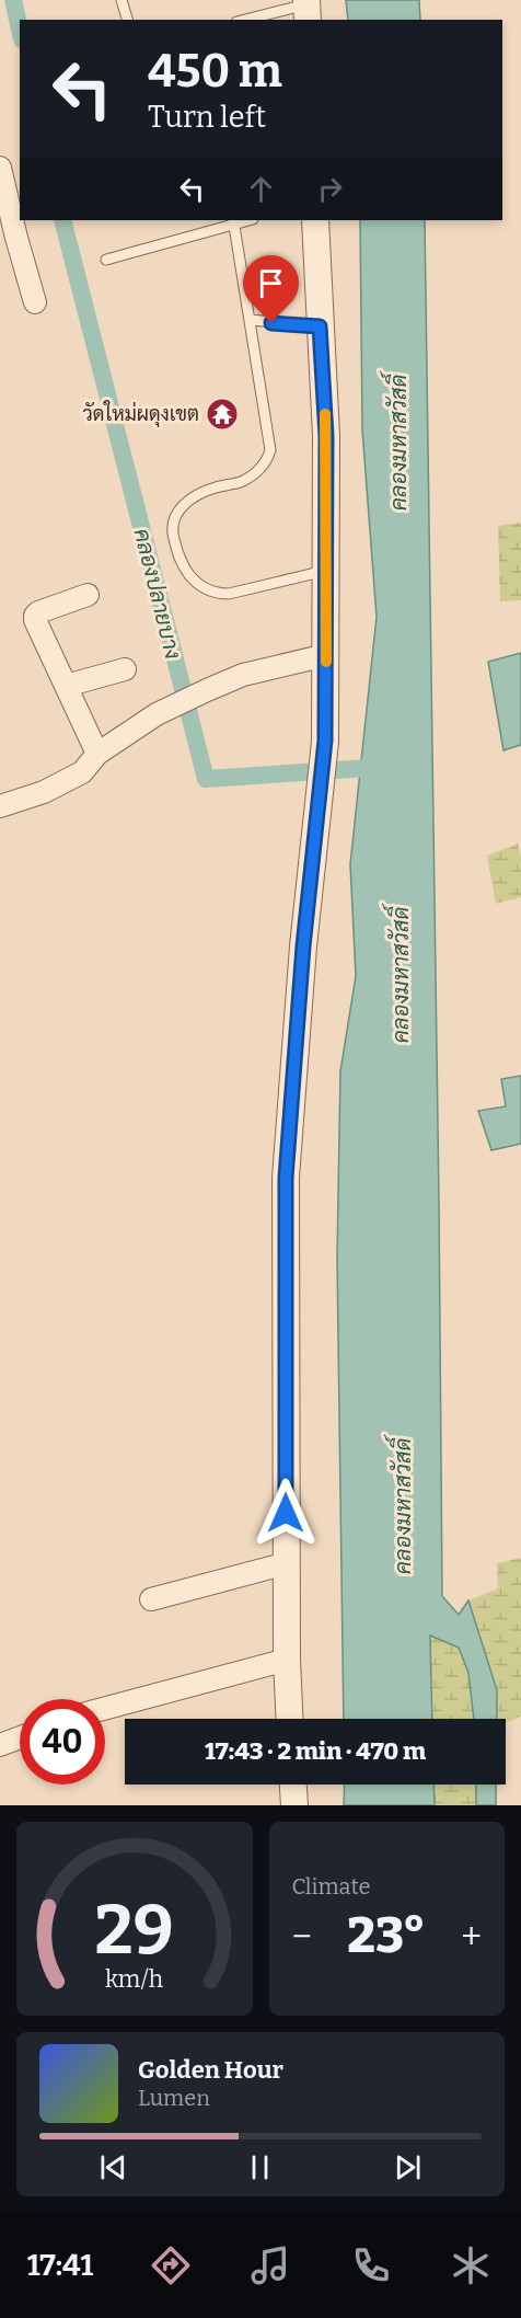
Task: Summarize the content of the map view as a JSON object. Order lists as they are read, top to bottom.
{
  "water": ["คลองมหาสวัสดิ์", "คลองปลายบาง"],
  "places": {
    "temple": ["วัดใหม่ผดุงเขต"]
  },
  "page": {
    "turn": ["450 m", "Turn left"],
    "limit": "40",
    "trip": "17:43 · 2 min · 470 m",
    "tile": "Climate",
    "heat": ["−", "23°", "+"],
    "song": ["Golden Hour", "Lumen"],
    "tabs": "17:41",
    "gauge": ["29", "km/h"]
  }
}
